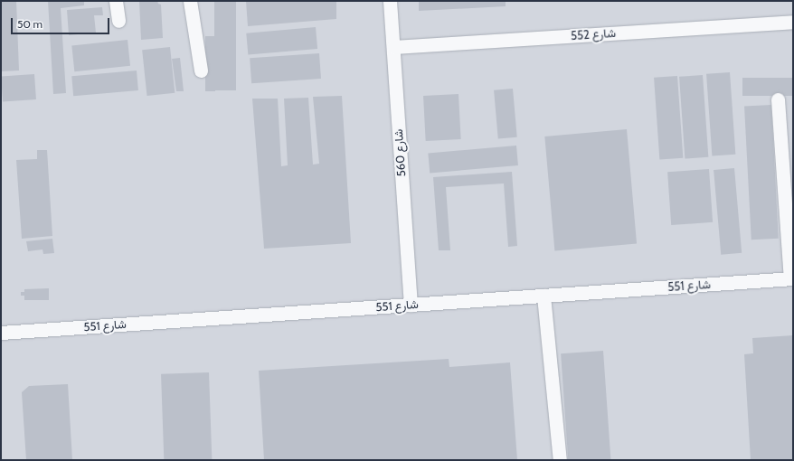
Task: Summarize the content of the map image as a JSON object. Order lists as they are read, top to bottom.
{
  "streets": {
    "street": ["شارع 552", "شارع 560", "شارع 551"]
  },
  "crossings": [
    ["شارع 552", "شارع 560"],
    ["شارع 560", "شارع 551"]
  ],
  "scale_bar": "50 m"
}
